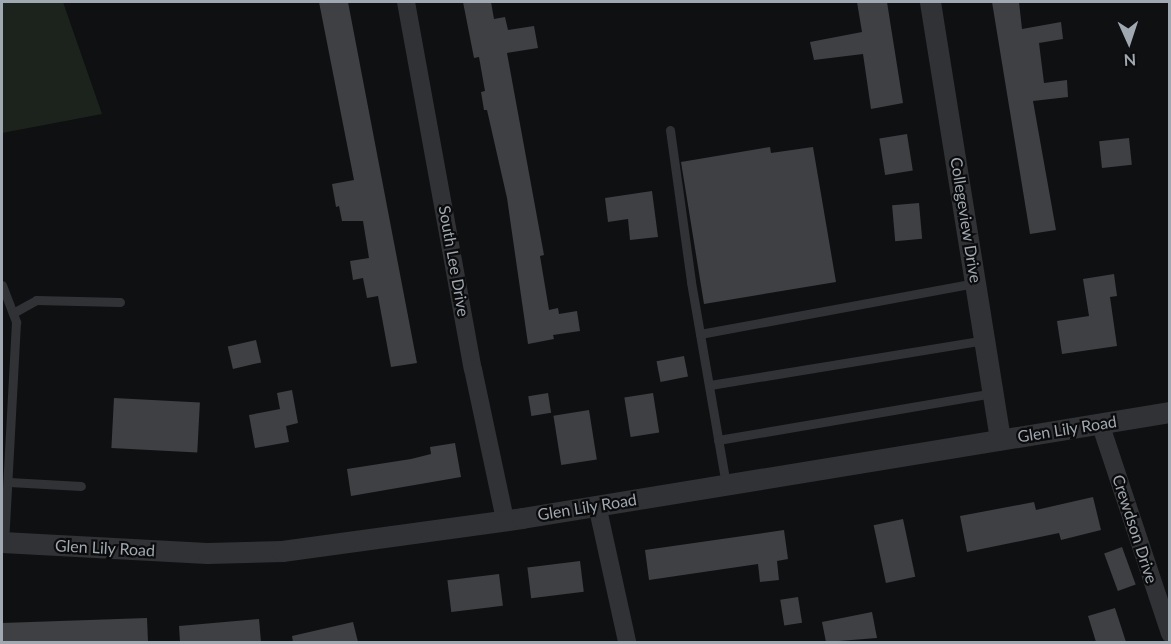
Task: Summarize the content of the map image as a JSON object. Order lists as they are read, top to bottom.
{
  "streets": {
    "street": [
      "Collegeview Drive",
      "South Lee Drive",
      "Glen Lily Road",
      "Crewdson Drive"
    ]
  },
  "crossings": [
    ["Collegeview Drive", "Glen Lily Road"],
    ["South Lee Drive", "Glen Lily Road"],
    ["Glen Lily Road", "Crewdson Drive"]
  ],
  "north": "bottom"
}
